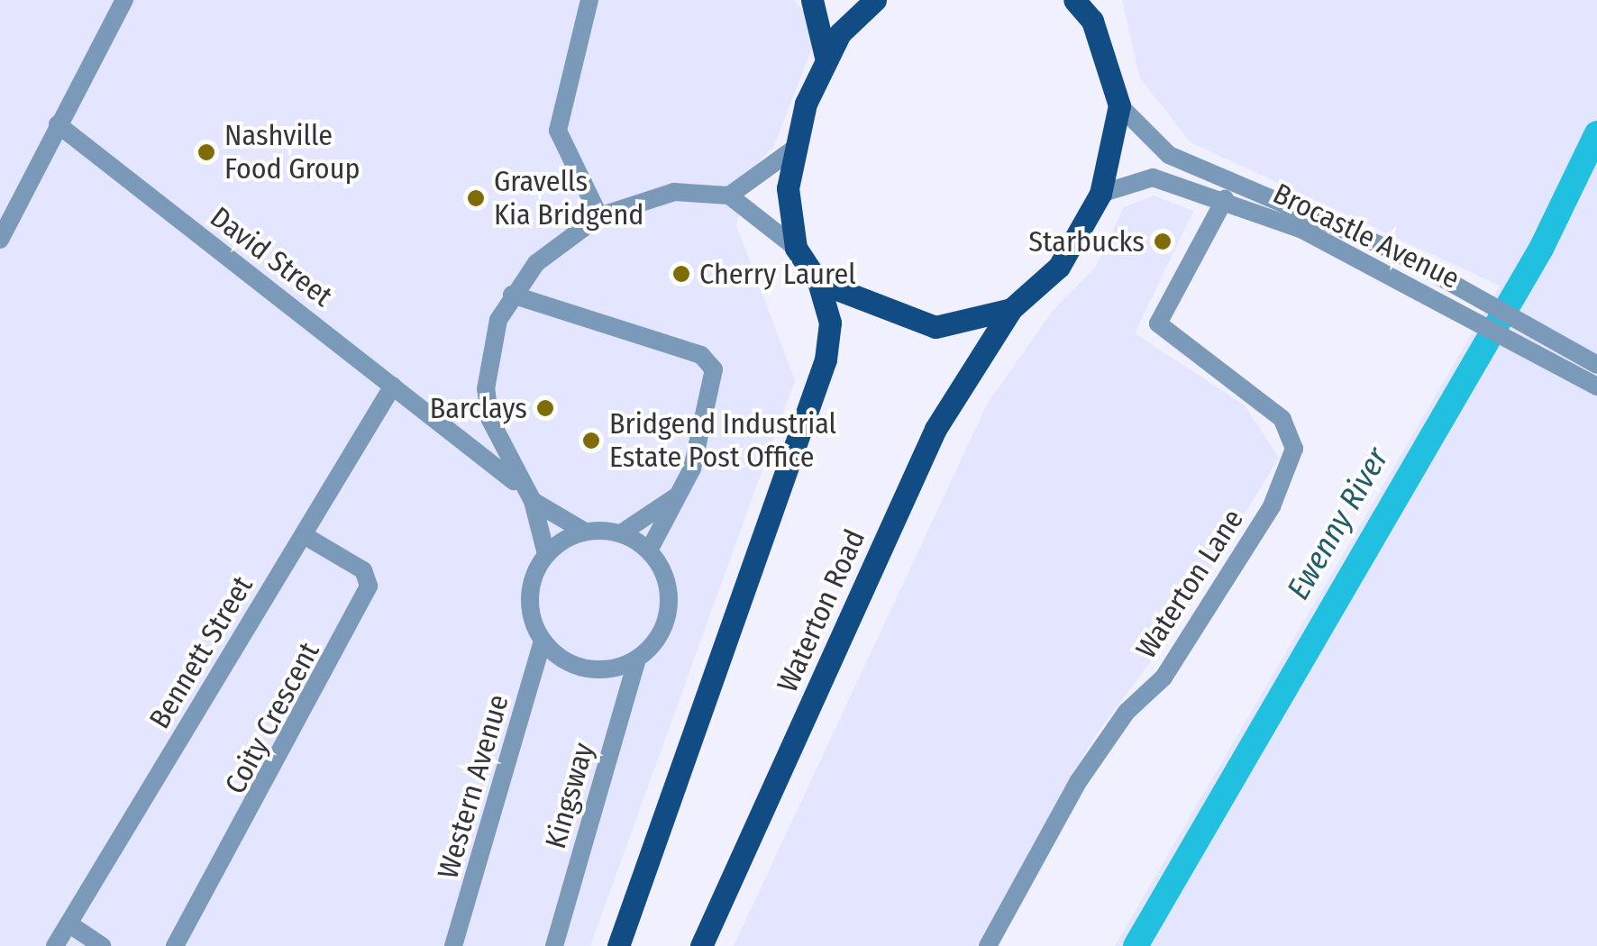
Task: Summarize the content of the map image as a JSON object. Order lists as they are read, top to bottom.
{
  "streets": {
    "main road": ["Waterton Road"],
    "street": [
      "Brocastle Avenue",
      "David Street",
      "Waterton Lane",
      "Bennett Street",
      "Coity Crescent",
      "Western Avenue",
      "Kingsway"
    ]
  },
  "crossings": [
    ["Brocastle Avenue", "Waterton Lane"],
    ["David Street", "Bennett Street"],
    ["Bennett Street", "Coity Crescent"],
    ["Western Avenue", "Kingsway"]
  ],
  "water": ["Ewenny River"],
  "places": [
    "Nashville Food Group",
    "Gravells Kia Bridgend",
    "Starbucks",
    "Cherry Laurel",
    "Barclays",
    "Bridgend Industrial Estate Post Office"
  ]
}
